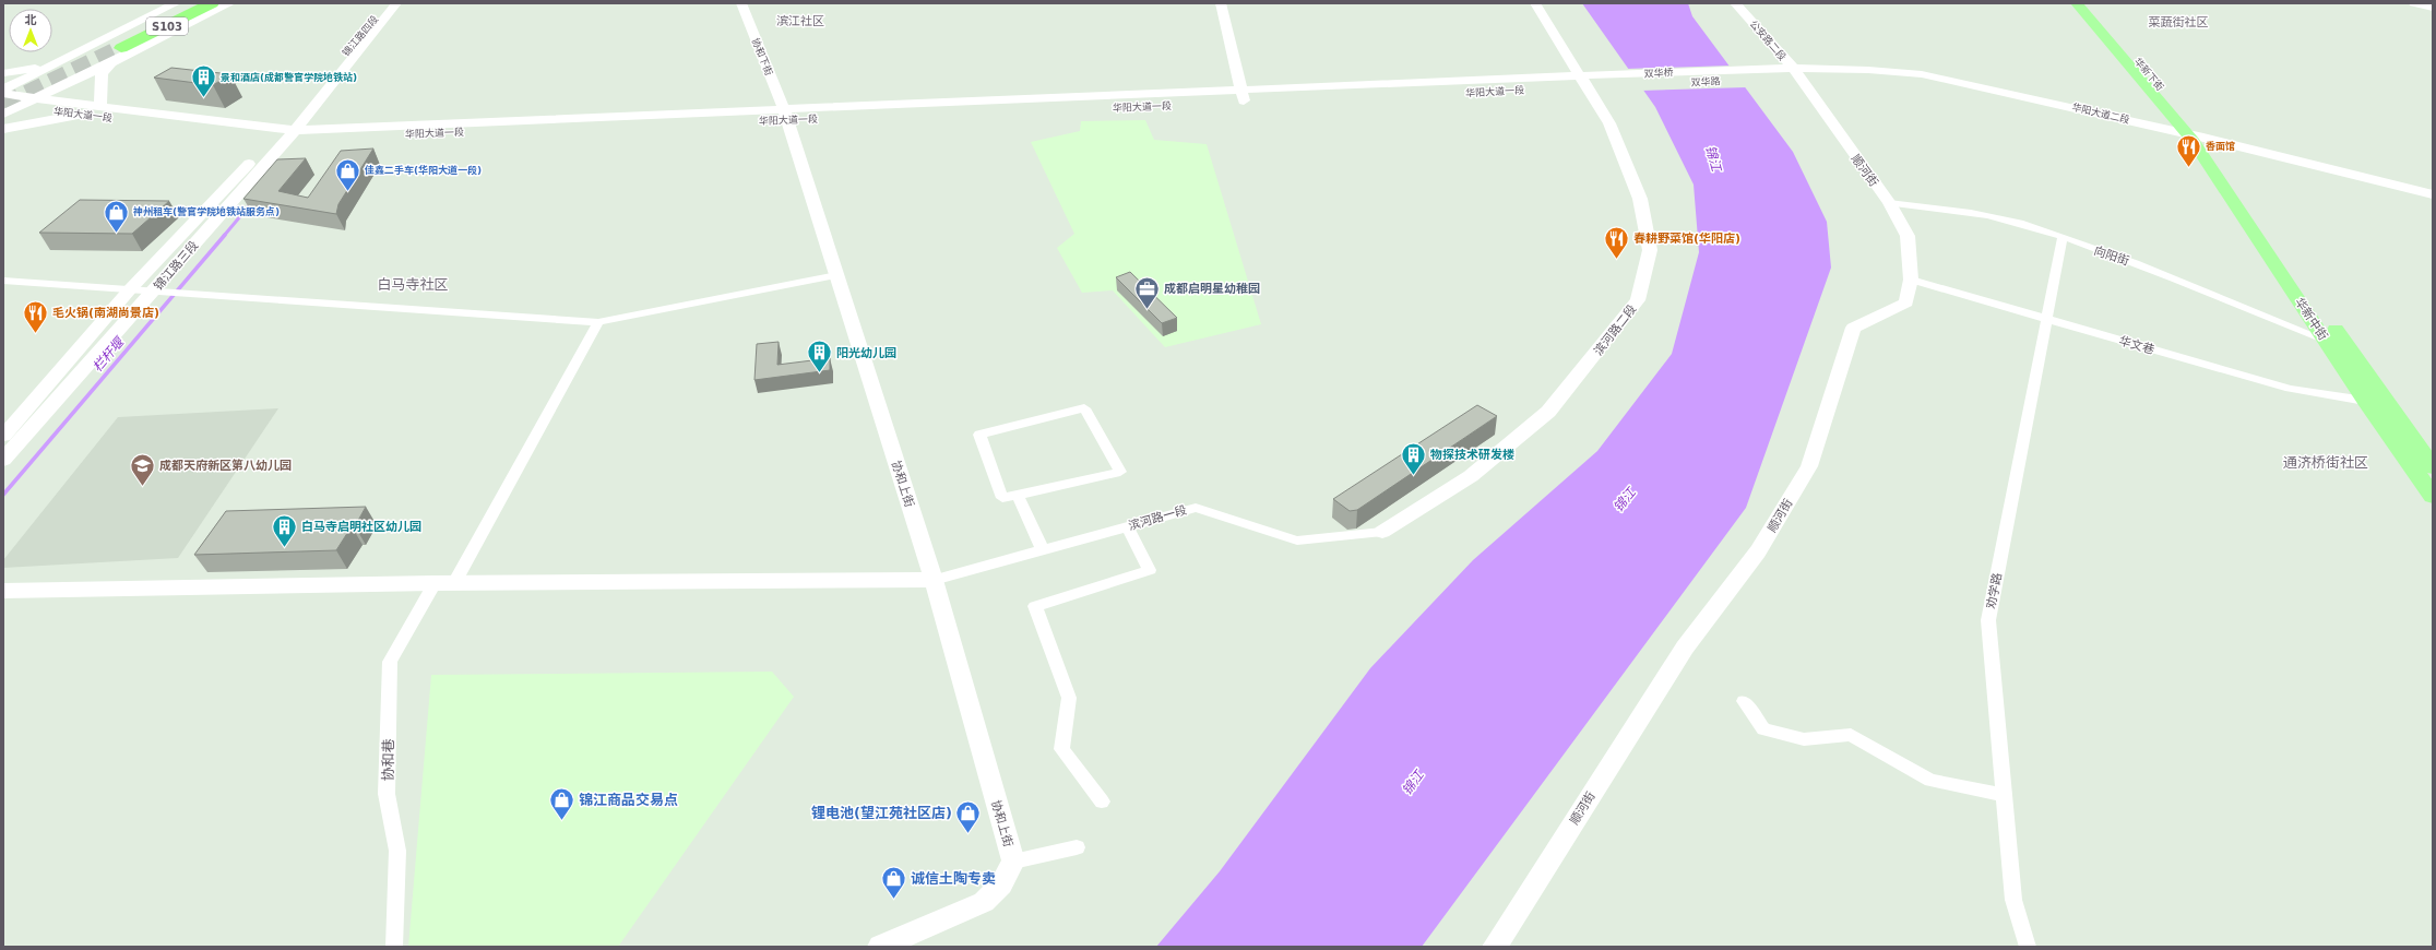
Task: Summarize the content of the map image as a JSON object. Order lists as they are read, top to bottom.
{
  "streets": {
    "highway": ["S103"],
    "main road": [
      "锦江路四段",
      "公安路二段",
      "协和下街",
      "双华桥",
      "华新下街",
      "双华路",
      "华阳大道一段",
      "华阳大道二段",
      "顺河街",
      "锦江路三段",
      "华新中街",
      "滨河路二段",
      "协和上街"
    ],
    "street": [
      "向阳街",
      "华文巷",
      "滨河路一段",
      "劝学路",
      "协和巷"
    ]
  },
  "crossings": [
    ["锦江路四段", "华阳大道一段"],
    ["锦江路四段", "锦江路三段"],
    ["公安路二段", "华阳大道二段"],
    ["公安路二段", "顺河街"],
    ["协和下街", "华阳大道一段"],
    ["协和下街", "协和上街"],
    ["双华桥", "双华路"],
    ["双华桥", "华阳大道一段"],
    ["双华桥", "华阳大道二段"],
    ["华新下街", "华阳大道二段"],
    ["华新下街", "华新中街"],
    ["双华路", "华阳大道一段"],
    ["双华路", "华阳大道二段"],
    ["华阳大道一段", "锦江路三段"],
    ["华阳大道一段", "协和上街"],
    ["华阳大道二段", "顺河街"],
    ["华阳大道二段", "华新中街"],
    ["顺河街", "向阳街"],
    ["顺河街", "华文巷"],
    ["向阳街", "华新中街"],
    ["向阳街", "劝学路"],
    ["华新中街", "华文巷"],
    ["滨河路二段", "滨河路一段"],
    ["华文巷", "劝学路"],
    ["协和上街", "滨河路一段"]
  ],
  "districts": [
    "滨江社区",
    "菜蔬街社区",
    "白马寺社区",
    "通济桥街社区"
  ],
  "water": ["锦江", "栏杆堰"],
  "places": {
    "building": [
      "景和酒店(成都警官学院地铁站)",
      "阳光幼儿园",
      "物探技术研发楼",
      "白马寺启明社区幼儿园"
    ],
    "restaurant": ["香面馆", "春耕野菜馆(华阳店)", "毛火锅(南湖尚景店)"],
    "shop": [
      "佳鑫二手车(华阳大道一段)",
      "神州租车(警官学院地铁站服务点)",
      "锦江商品交易点",
      "锂电池(望江苑社区店)",
      "诚信土陶专卖"
    ],
    "office": ["成都启明星幼稚园"],
    "school or university": ["成都天府新区第八幼儿园"]
  },
  "north": "top"
}
